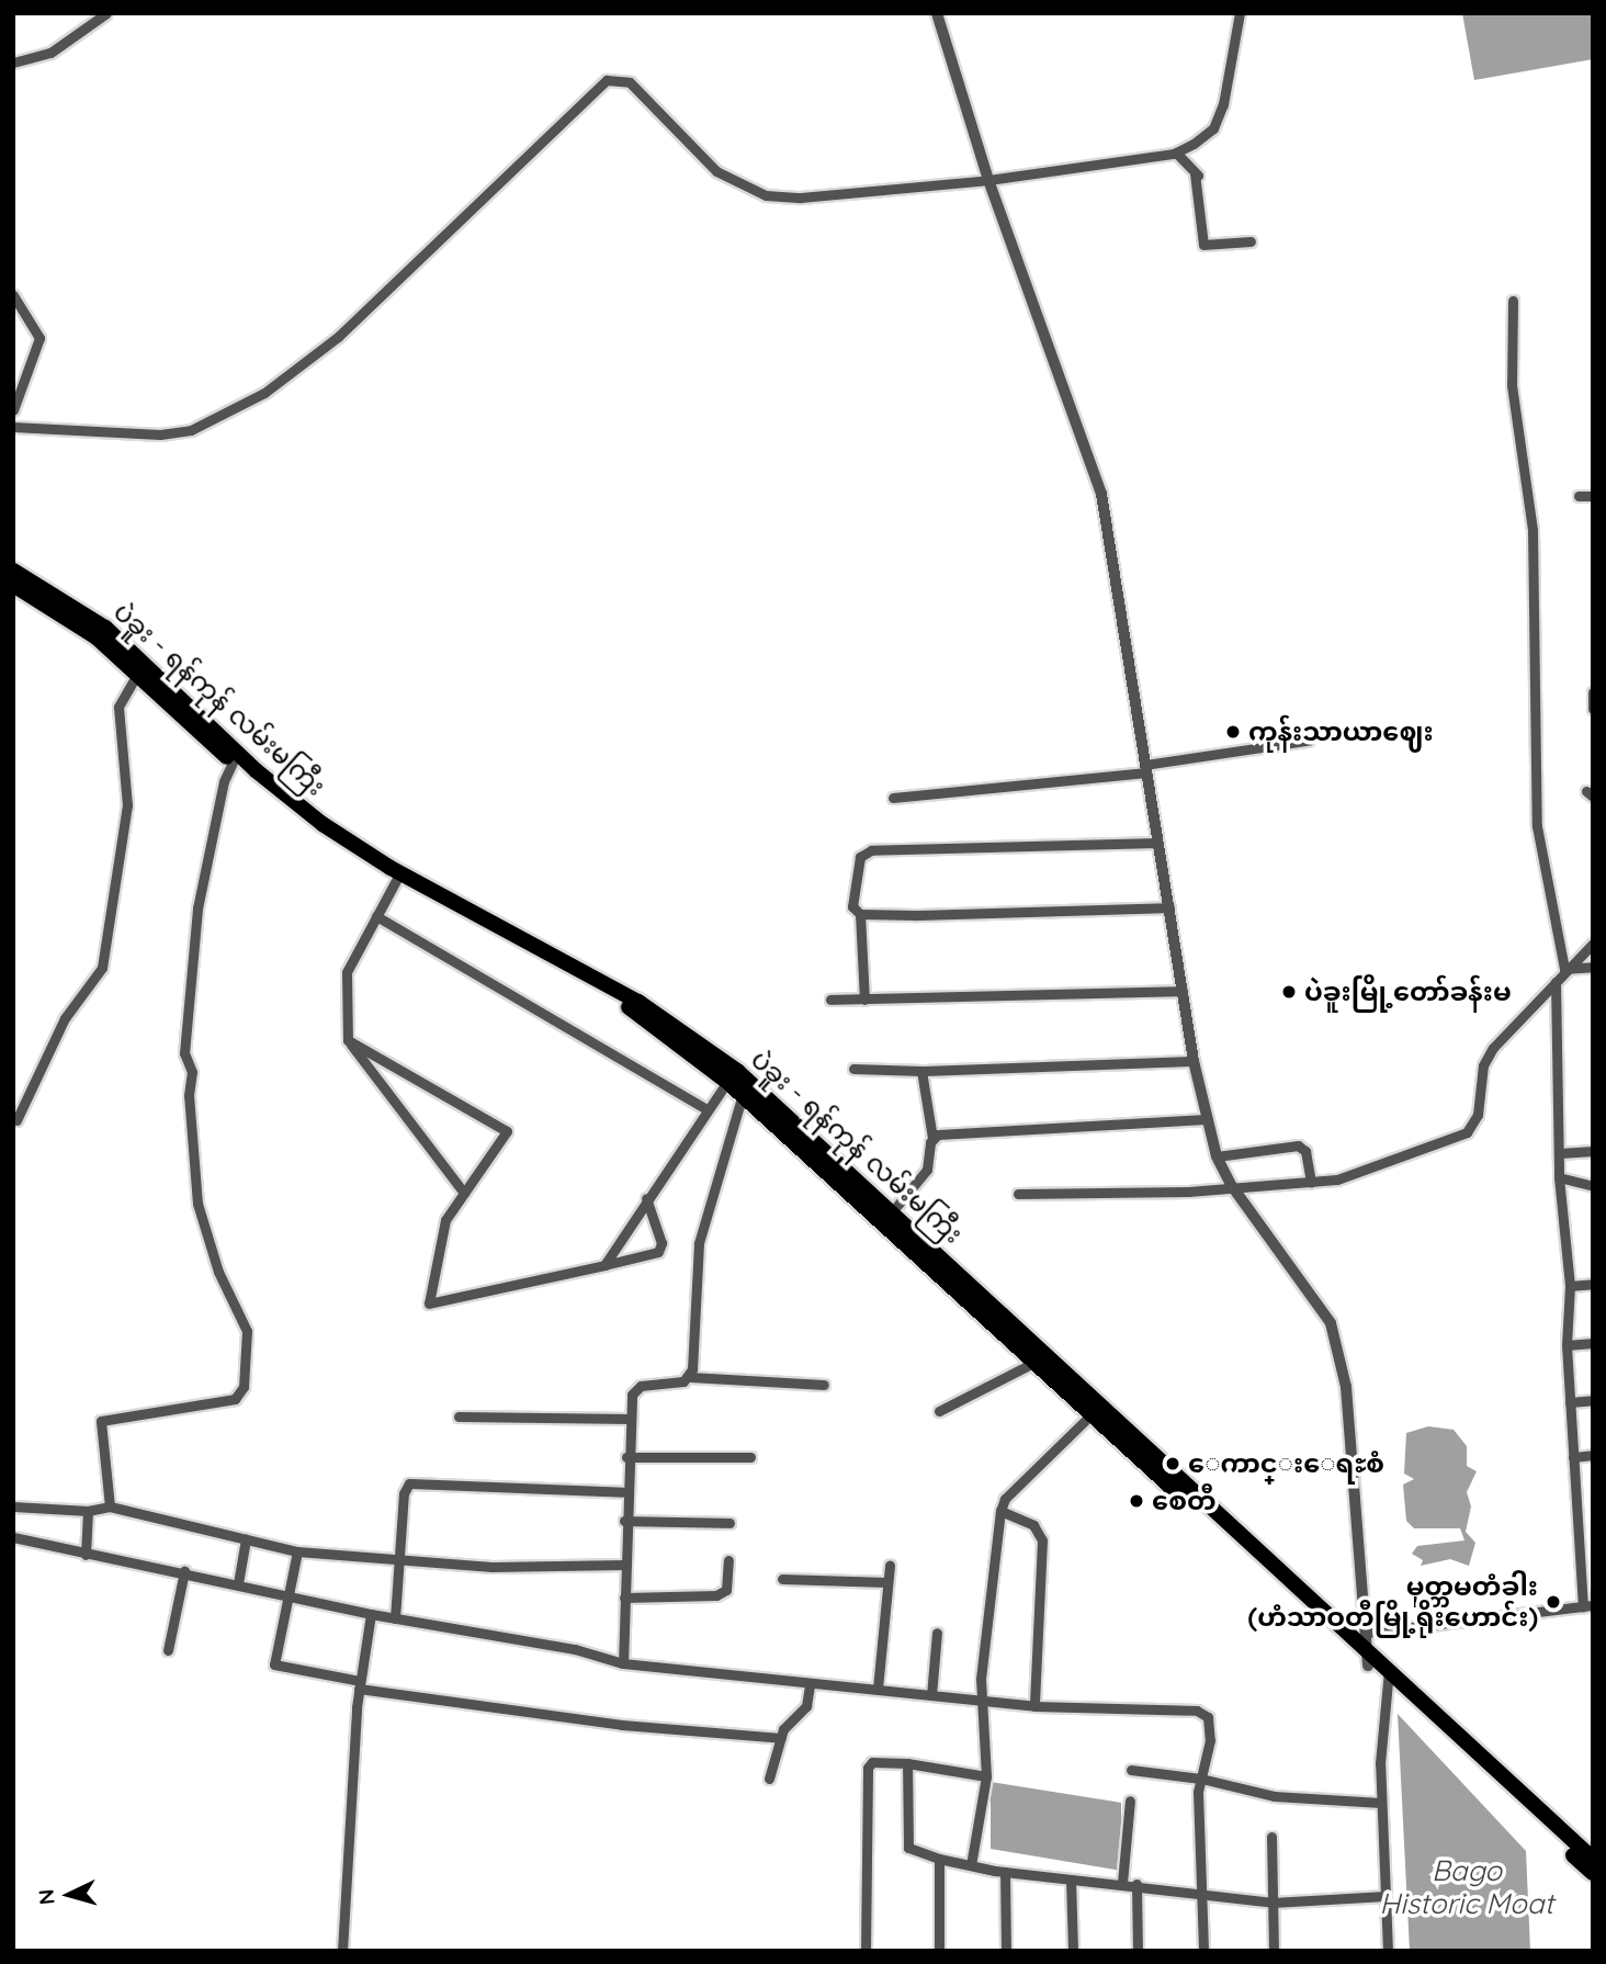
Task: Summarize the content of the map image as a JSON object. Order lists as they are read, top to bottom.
{
  "streets": {
    "highway": ["ပဲခူး - ရန်ကုန် လမ်းမကြီး"]
  },
  "water": ["Bago Historic Moat"],
  "places": [
    "ကုန်းသာယာဈေး",
    "ပဲခူးမြို့တော်ခန်းမ",
    "ေကာင္းေရႊစံ",
    "စေတီ",
    "မုတ္တမတံခါး (ဟံသာဝတီမြို့ရိုးဟောင်း)"
  ],
  "north": "left"
}
